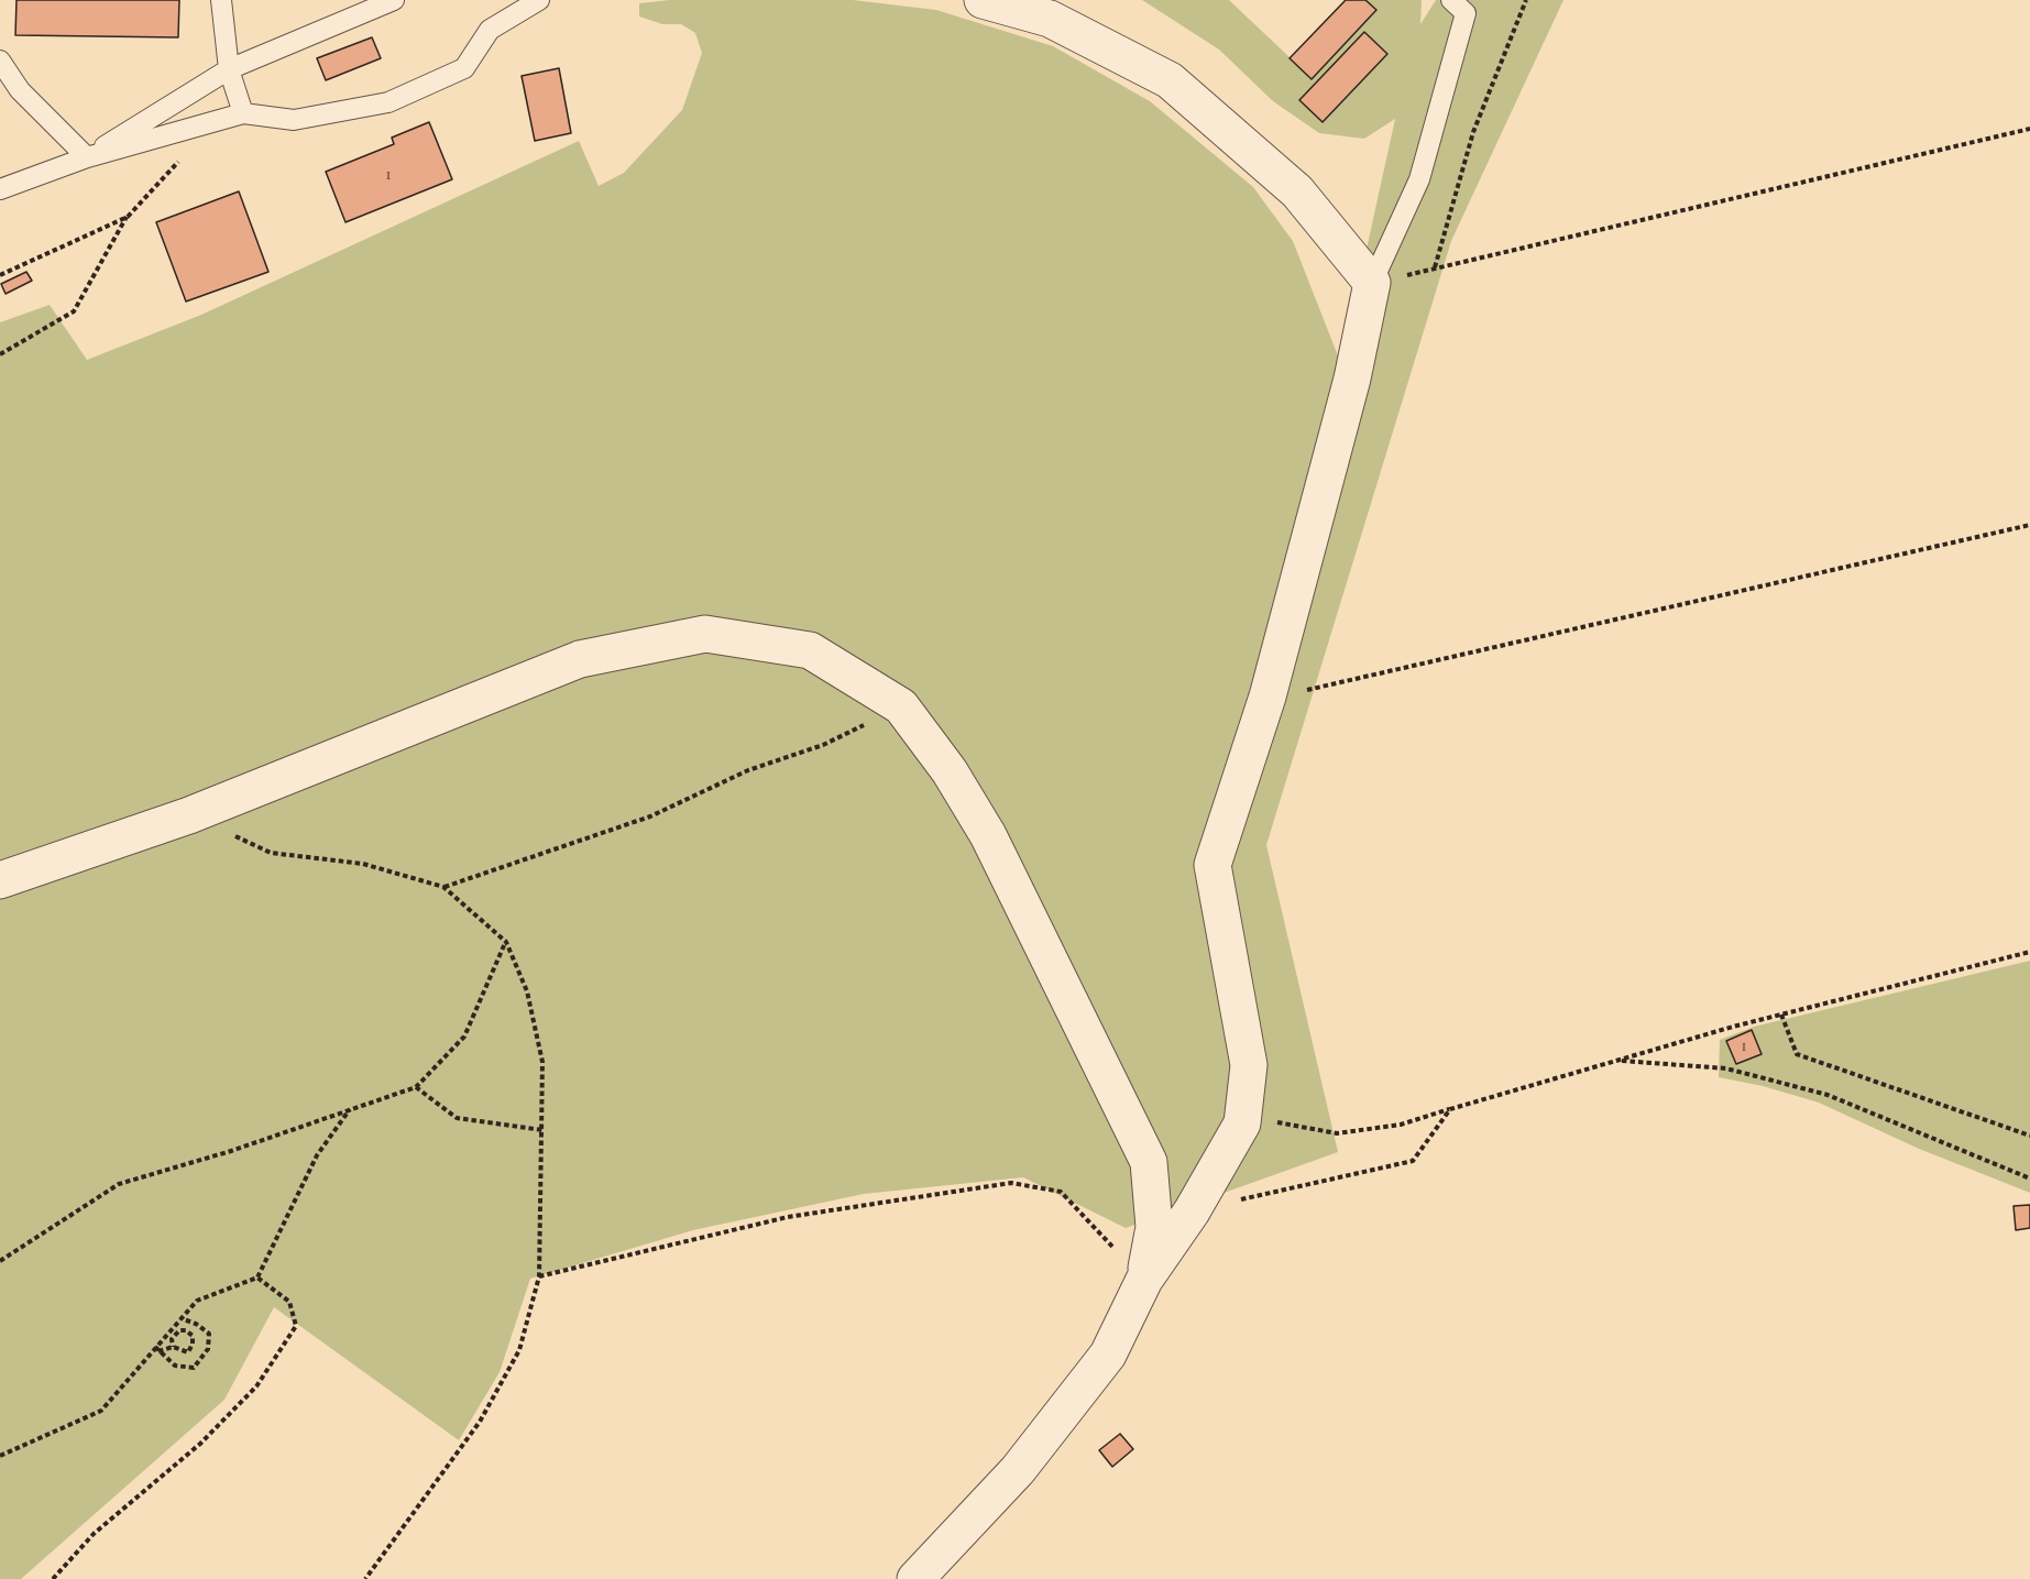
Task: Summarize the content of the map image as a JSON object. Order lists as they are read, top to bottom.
{
  "house_numbers": ["1", "1"]
}
